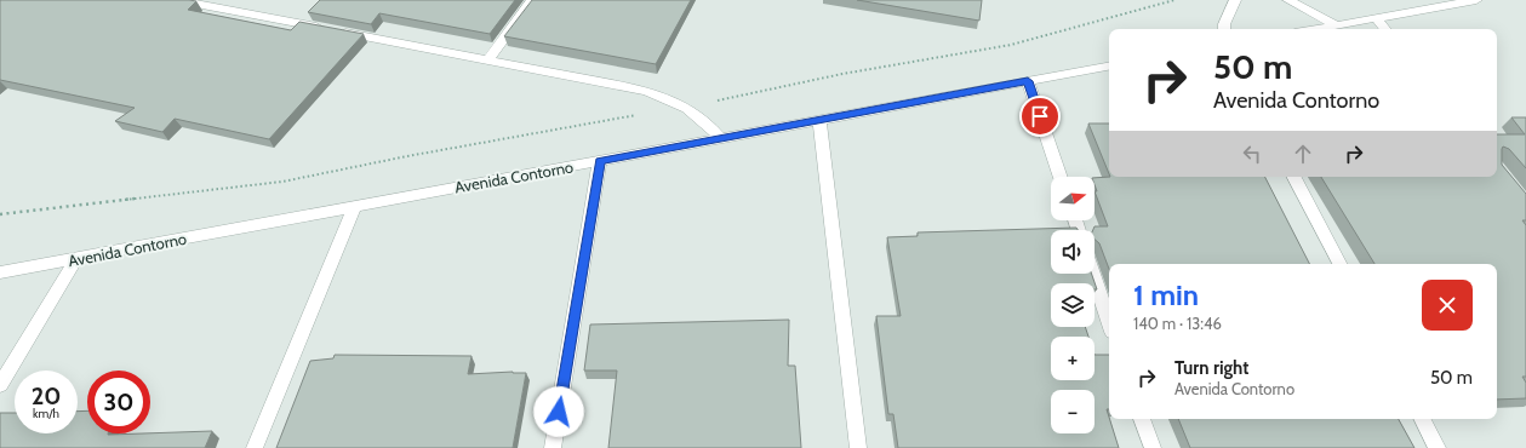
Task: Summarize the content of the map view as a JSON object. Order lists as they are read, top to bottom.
{
  "streets": {
    "street": ["Avenida Contorno"]
  },
  "north": "right",
  "page": {
    "turn": ["50 m", "Avenida Contorno"],
    "map_buttons": ["+", "−"],
    "heading": ["1 min", "140 m · 13:46"],
    "list": [
      {
        "name": "Turn right",
        "note": "Avenida Contorno",
        "value": "50 m"
      }
    ],
    "speed": "20 km/h",
    "limit": "30"
  }
}
